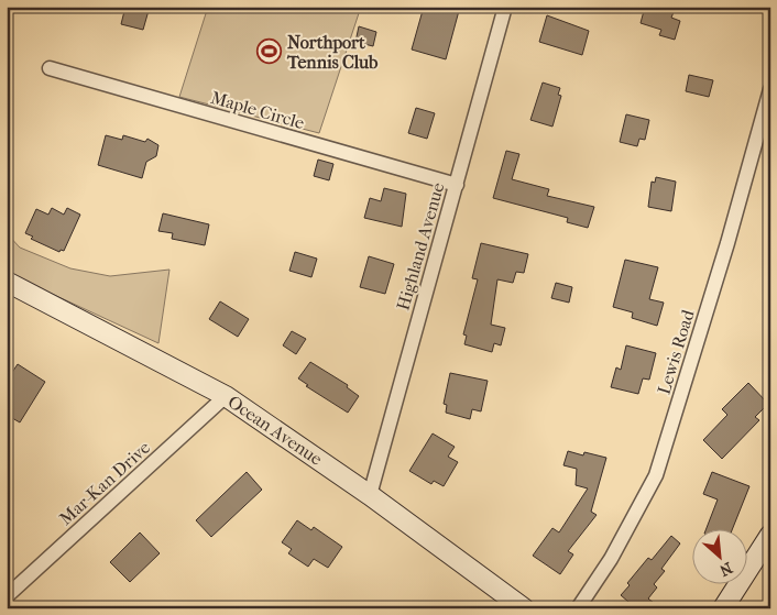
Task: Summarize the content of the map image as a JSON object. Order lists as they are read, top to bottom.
{
  "streets": {
    "main road": ["Ocean Avenue"],
    "street": [
      "Maple Circle",
      "Highland Avenue",
      "Lewis Road",
      "Mar-Kan Drive"
    ]
  },
  "crossings": [
    ["Maple Circle", "Highland Avenue"],
    ["Highland Avenue", "Ocean Avenue"],
    ["Ocean Avenue", "Mar-Kan Drive"]
  ],
  "places": {
    "sports": ["Northport Tennis Club"]
  },
  "north": "bottom right"
}
